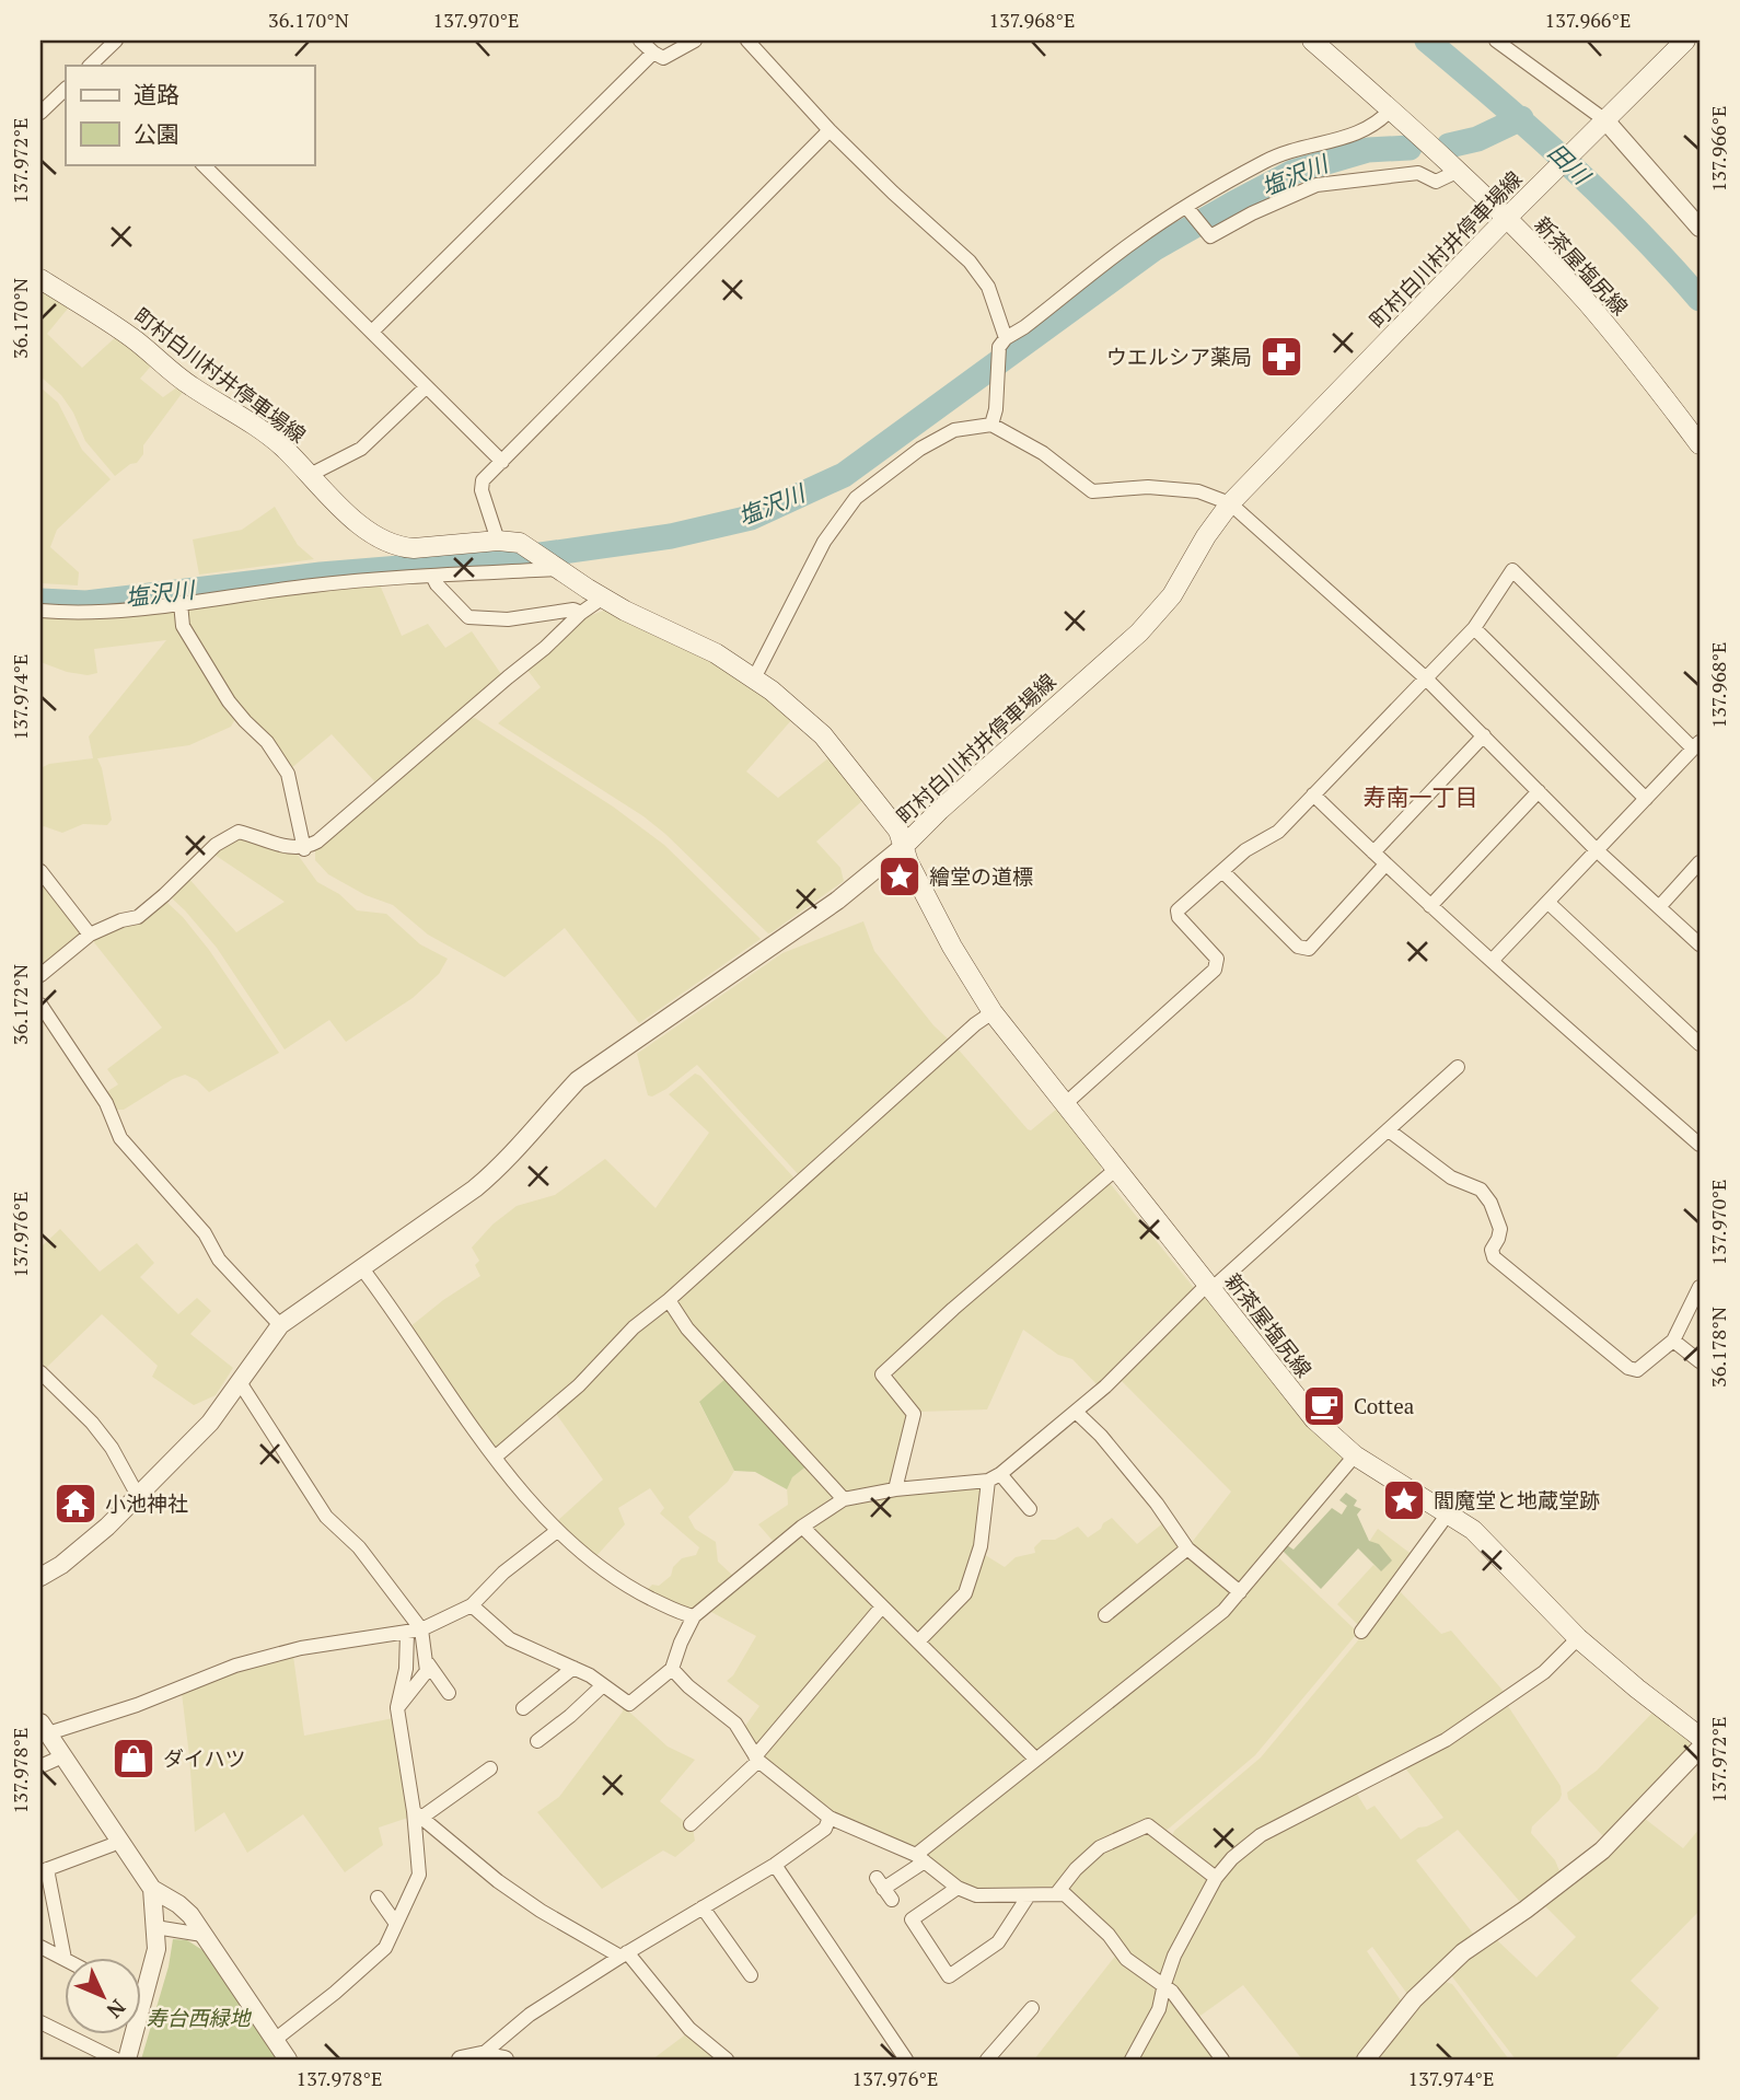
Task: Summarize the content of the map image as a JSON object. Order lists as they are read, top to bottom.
{
  "streets": {
    "main road": ["町村白川村井停車場線", "新茶屋塩尻線"]
  },
  "crossings": [
    ["町村白川村井停車場線", "新茶屋塩尻線"]
  ],
  "districts": ["寿南一丁目"],
  "water": ["田川", "塩沢川"],
  "parks": ["寿台西緑地"],
  "places": {
    "pharmacy": ["ウエルシア薬局"],
    "place": ["繪堂の道標", "閻魔堂と地蔵堂跡"],
    "cafe": ["Cottea"],
    "temple": ["小池神社"],
    "shop": ["ダイハツ"]
  },
  "legend": ["道路", "公園"],
  "north": "bottom right",
  "coordinates": [
    "36.170°N",
    "137.970°E",
    "137.968°E",
    "137.966°E",
    "137.972°E",
    "137.974°E",
    "36.172°N",
    "137.976°E",
    "36.178°N",
    "137.978°E"
  ]
}
